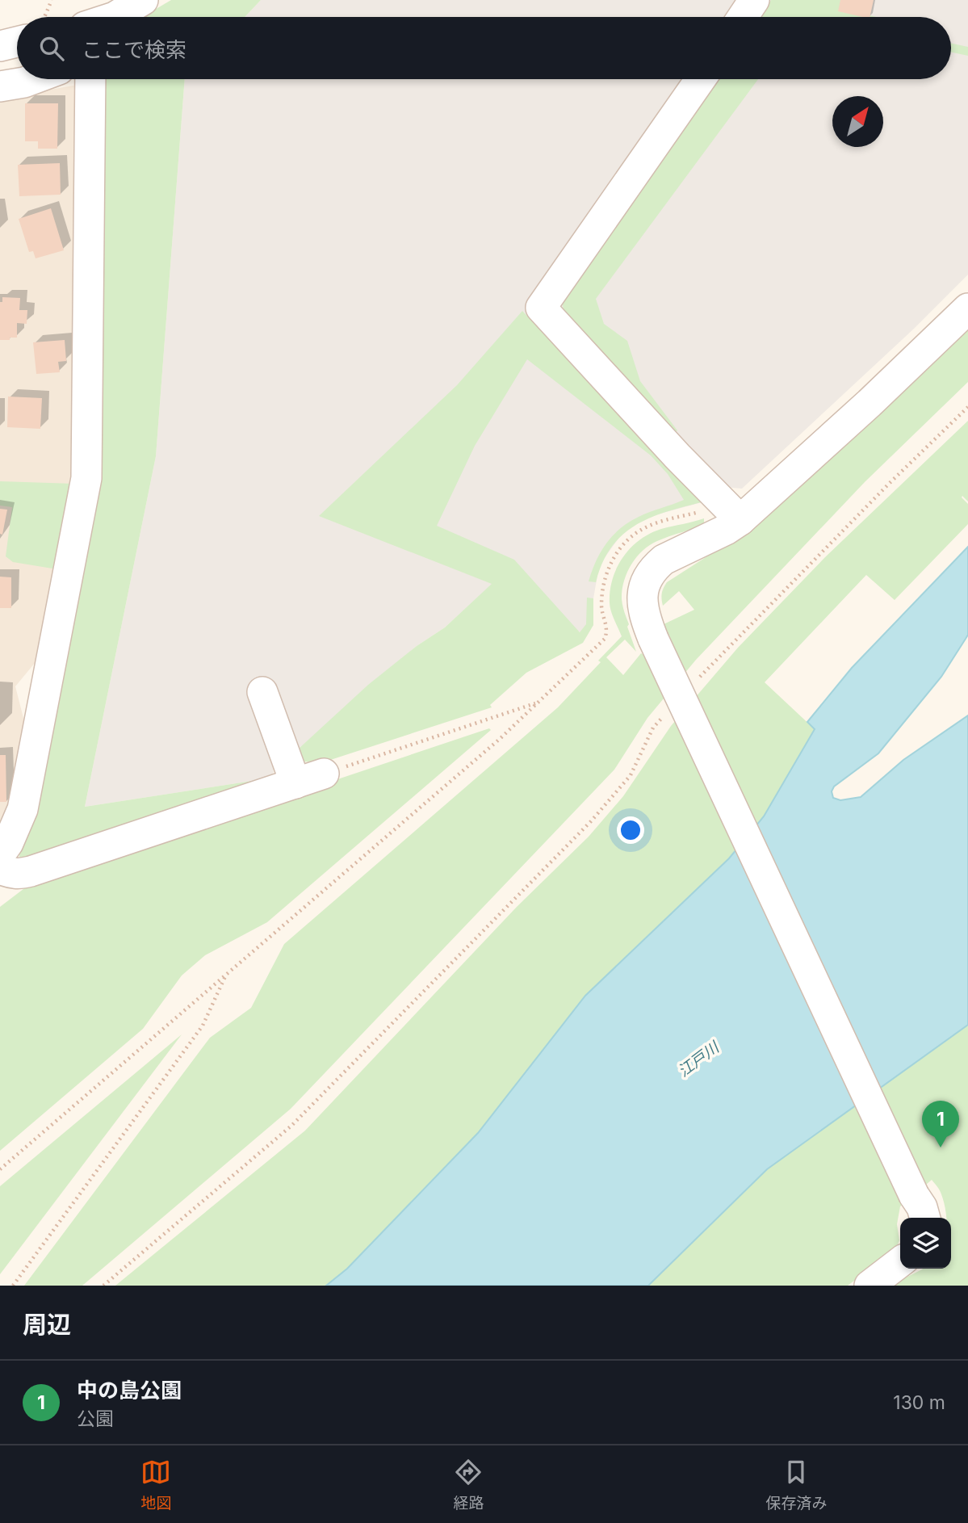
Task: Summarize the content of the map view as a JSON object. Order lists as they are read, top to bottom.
{
  "water": ["江戸川"],
  "north": "top right",
  "page": {
    "search": "ここで検索",
    "pins": "1",
    "heading": "周辺",
    "list": [
      {
        "mark": "1",
        "name": "中の島公園",
        "note": "公園",
        "value": "130 m"
      }
    ],
    "nav": ["地図", "経路", "保存済み"]
  }
}
